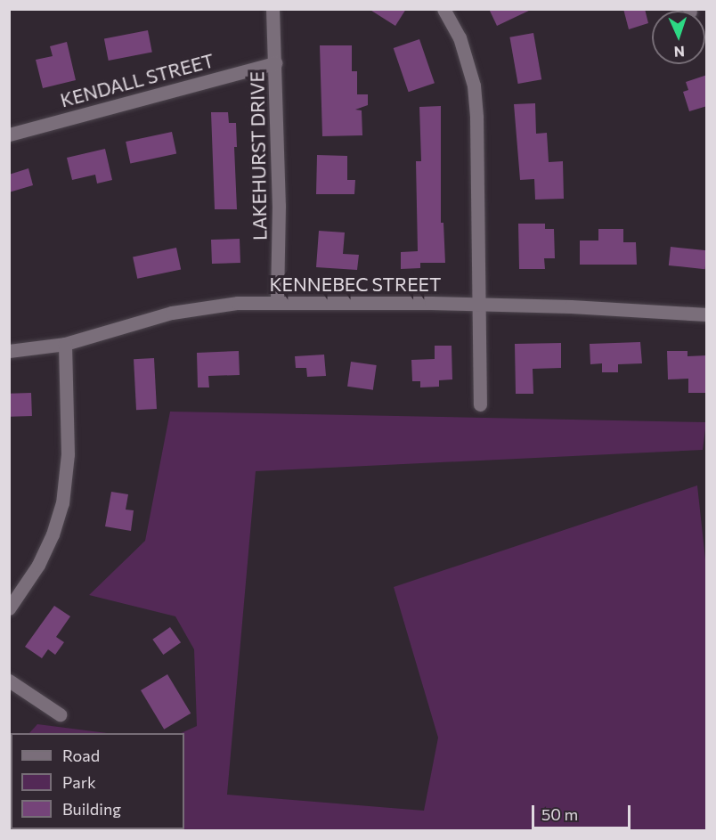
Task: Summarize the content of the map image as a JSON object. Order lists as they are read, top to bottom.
{
  "streets": {
    "street": ["KENDALL STREET", "LAKEHURST DRIVE", "KENNEBEC STREET"]
  },
  "crossings": [
    ["KENDALL STREET", "LAKEHURST DRIVE"],
    ["LAKEHURST DRIVE", "KENNEBEC STREET"]
  ],
  "legend": ["Road", "Park", "Building"],
  "scale_bar": "50 m",
  "north": "bottom"
}
